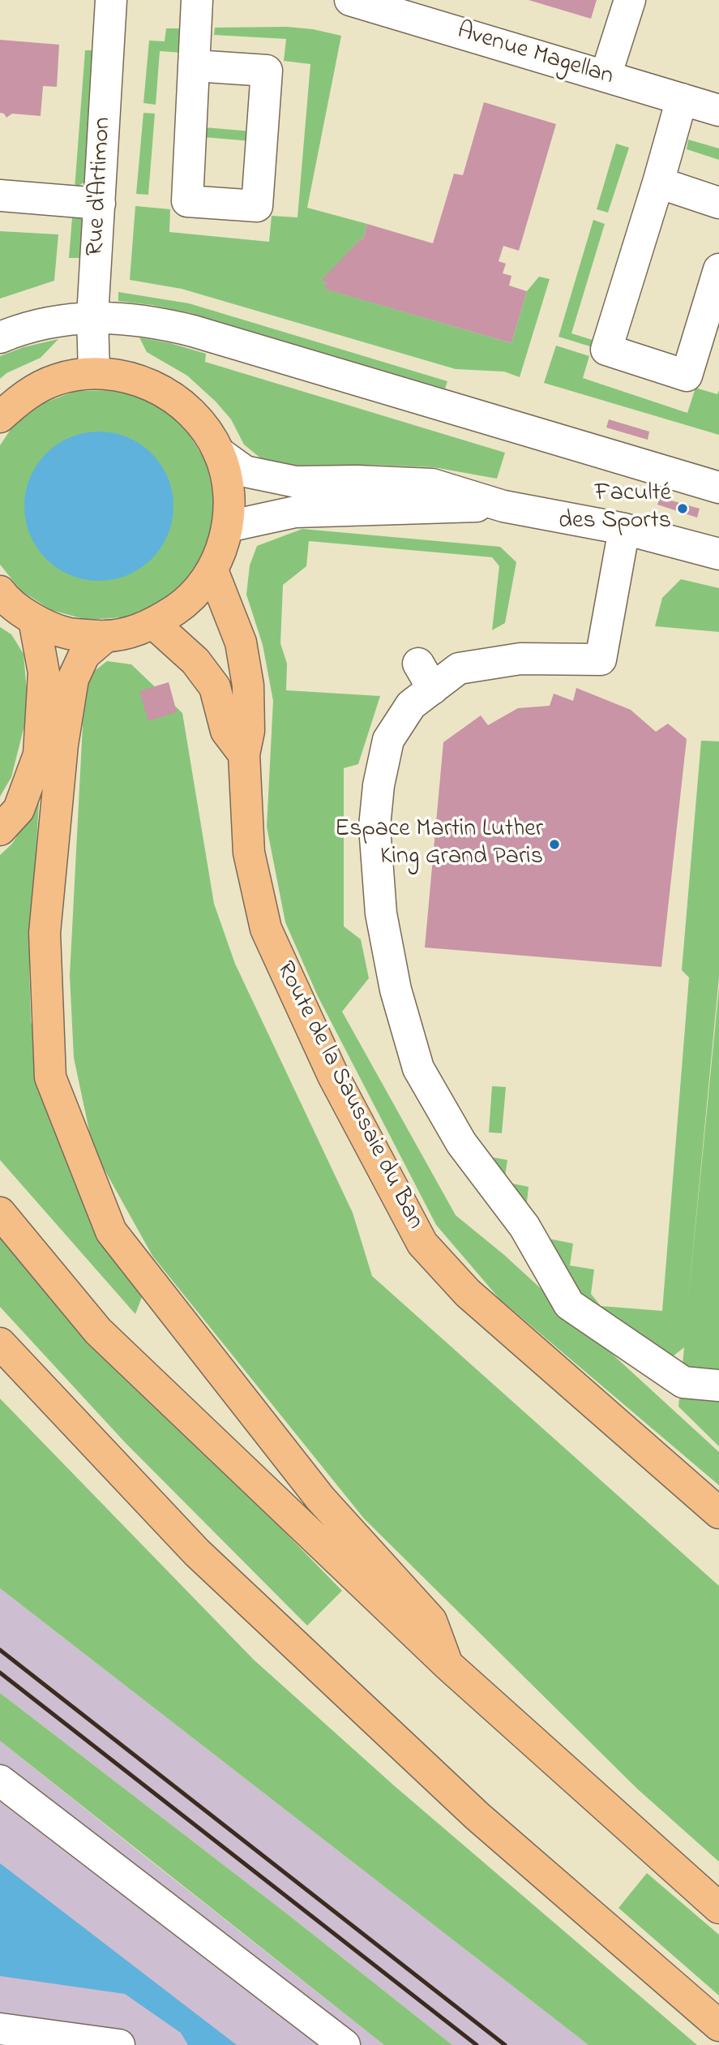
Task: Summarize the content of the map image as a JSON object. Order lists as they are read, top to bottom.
{
  "streets": {
    "main road": ["Route de la Saussaie du Ban"],
    "street": ["Avenue Magellan", "Rue d'Artimon"]
  },
  "places": ["Faculté des Sports", "Espace Martin Luther King Grand Paris"]
}
